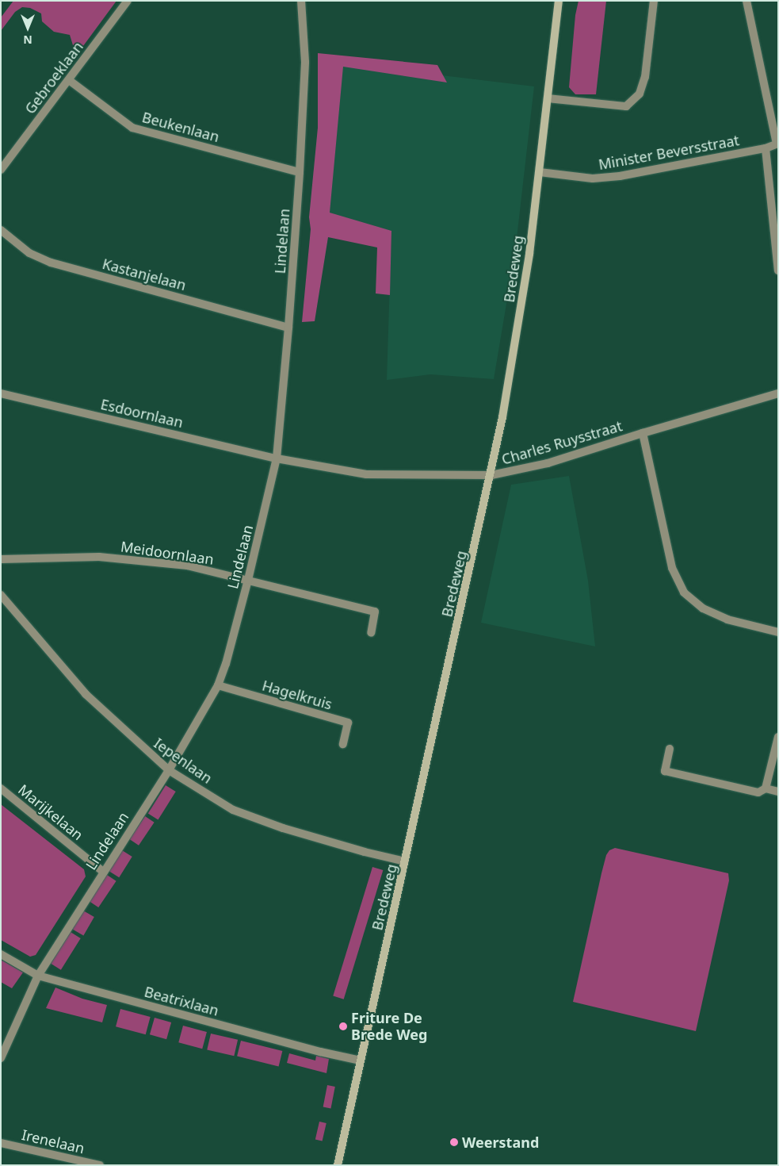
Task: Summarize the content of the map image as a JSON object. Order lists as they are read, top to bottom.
{
  "streets": {
    "street": [
      "Gebroeklaan",
      "Beukenlaan",
      "Minister Beversstraat",
      "Lindelaan",
      "Bredeweg",
      "Kastanjelaan",
      "Esdoornlaan",
      "Charles Ruysstraat",
      "Meidoornlaan",
      "Hagelkruis",
      "Iepenlaan",
      "Marijkelaan",
      "Beatrixlaan",
      "Irenelaan"
    ]
  },
  "crossings": [
    ["Gebroeklaan", "Beukenlaan"],
    ["Beukenlaan", "Lindelaan"],
    ["Minister Beversstraat", "Bredeweg"],
    ["Lindelaan", "Kastanjelaan"],
    ["Lindelaan", "Esdoornlaan"],
    ["Lindelaan", "Charles Ruysstraat"],
    ["Lindelaan", "Meidoornlaan"],
    ["Lindelaan", "Hagelkruis"],
    ["Lindelaan", "Iepenlaan"],
    ["Lindelaan", "Marijkelaan"],
    ["Lindelaan", "Beatrixlaan"],
    ["Bredeweg", "Charles Ruysstraat"],
    ["Bredeweg", "Iepenlaan"],
    ["Bredeweg", "Beatrixlaan"],
    ["Esdoornlaan", "Charles Ruysstraat"]
  ],
  "places": ["Friture De Brede Weg", "Weerstand"],
  "north": "bottom"
}
